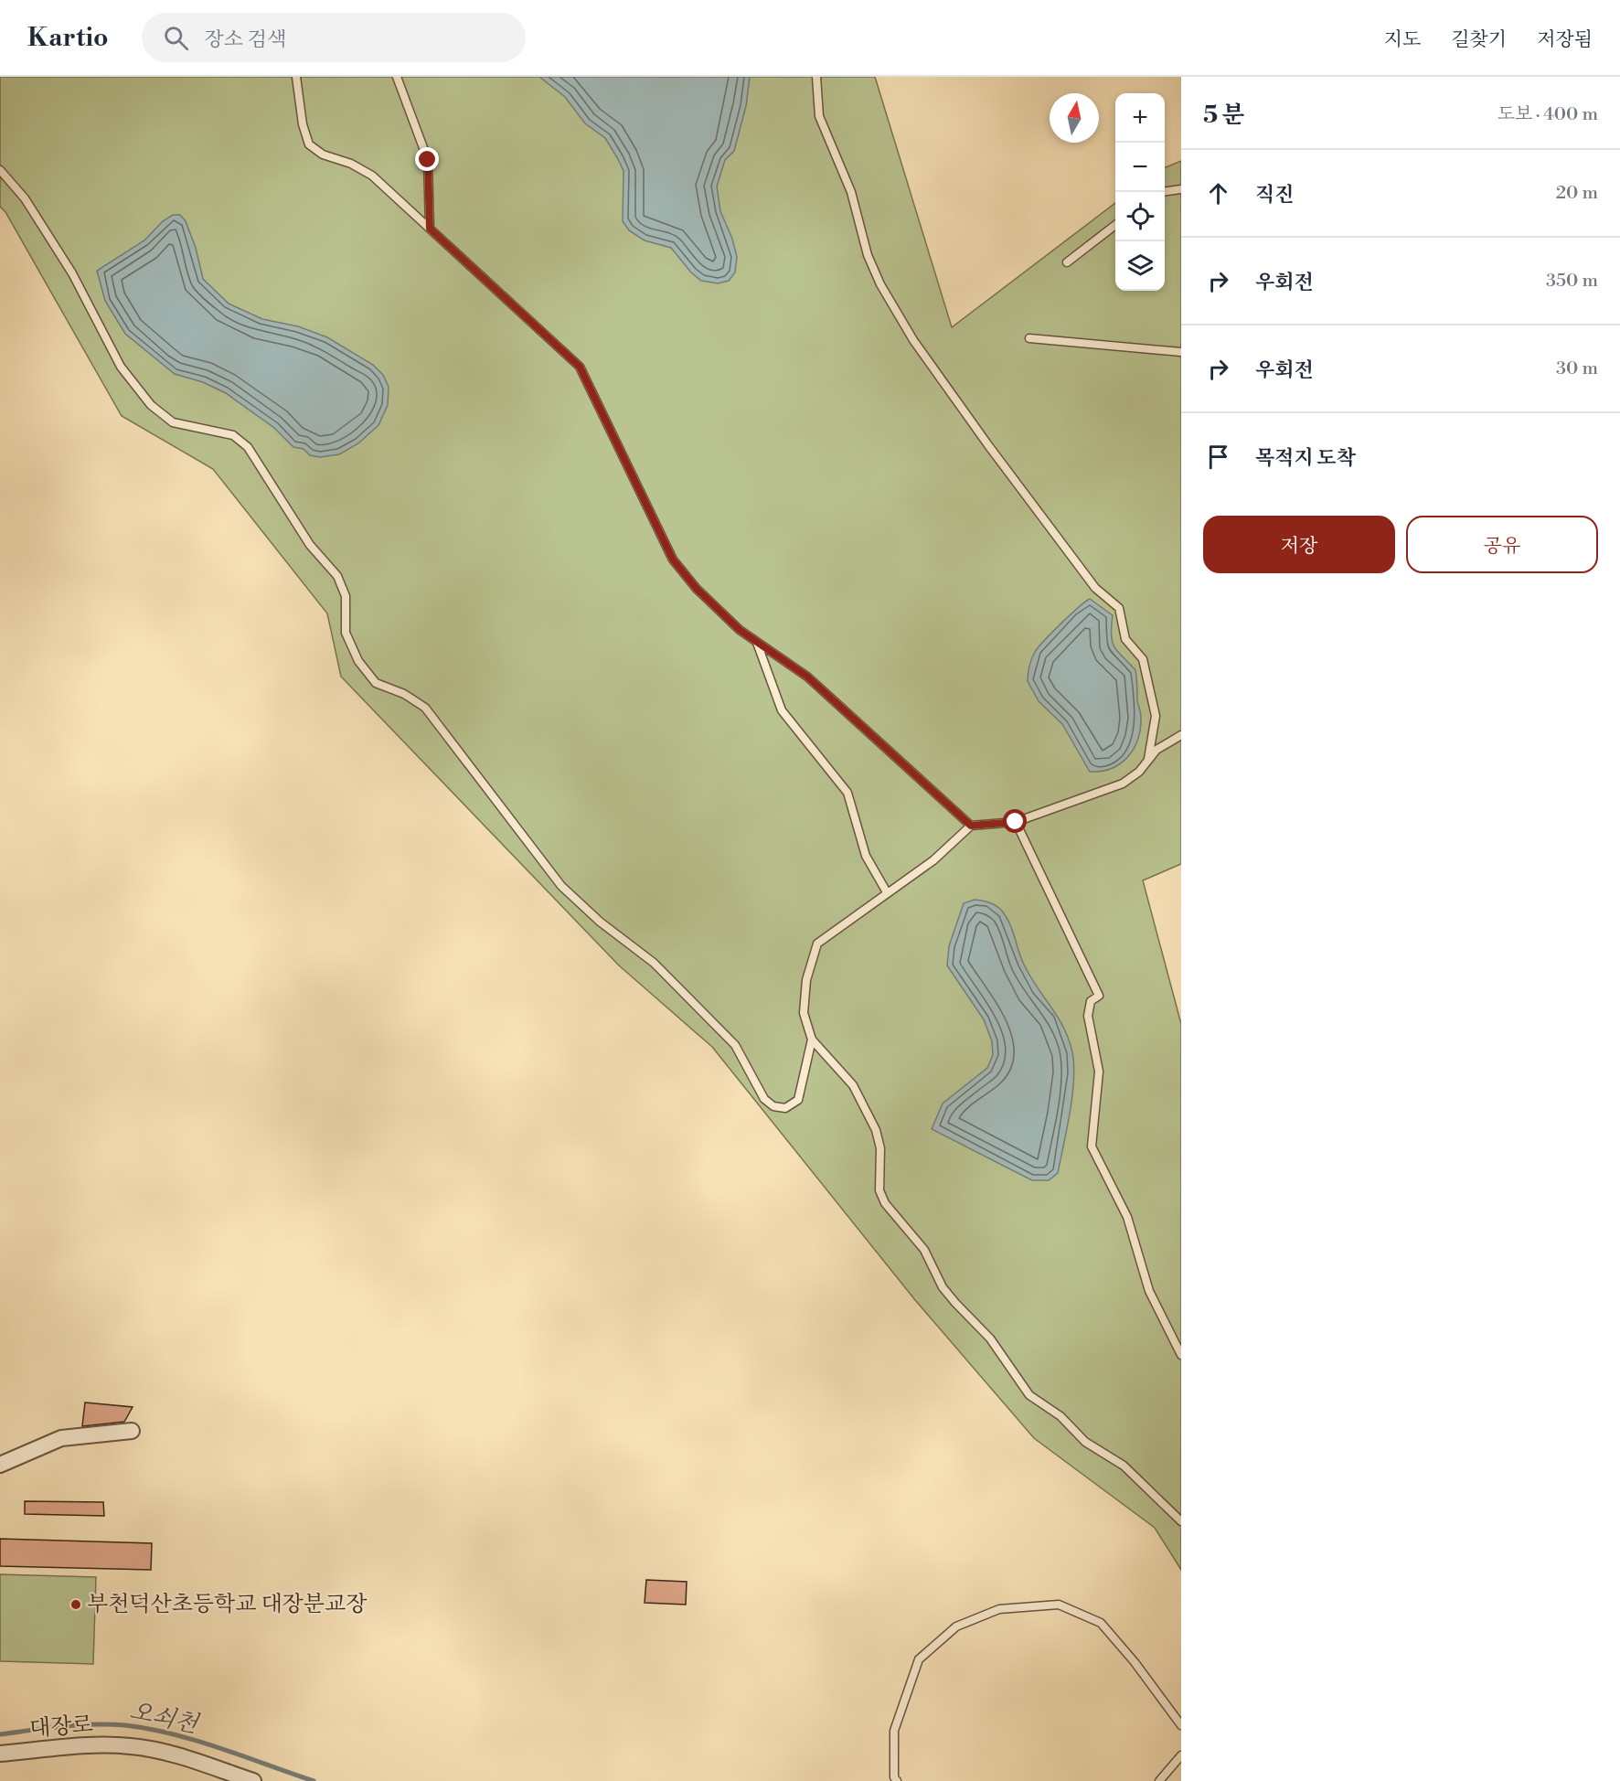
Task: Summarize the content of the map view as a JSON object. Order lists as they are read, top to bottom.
{
  "streets": {
    "street": ["대장로"]
  },
  "water": ["오쇠천"],
  "places": ["부천덕산초등학교 대장분교장"],
  "north": "top",
  "page": {
    "header": "Kartio",
    "search": "장소 검색",
    "nav": ["지도", "길찾기", "저장됨"],
    "heading": ["5 분", "도보 · 400 m"],
    "map_buttons": ["+", "−"],
    "list": [
      ["직진", "20 m"],
      ["우회전", "350 m"],
      ["우회전", "30 m"],
      "목적지 도착"
    ],
    "buttons": ["저장", "공유"]
  }
}
